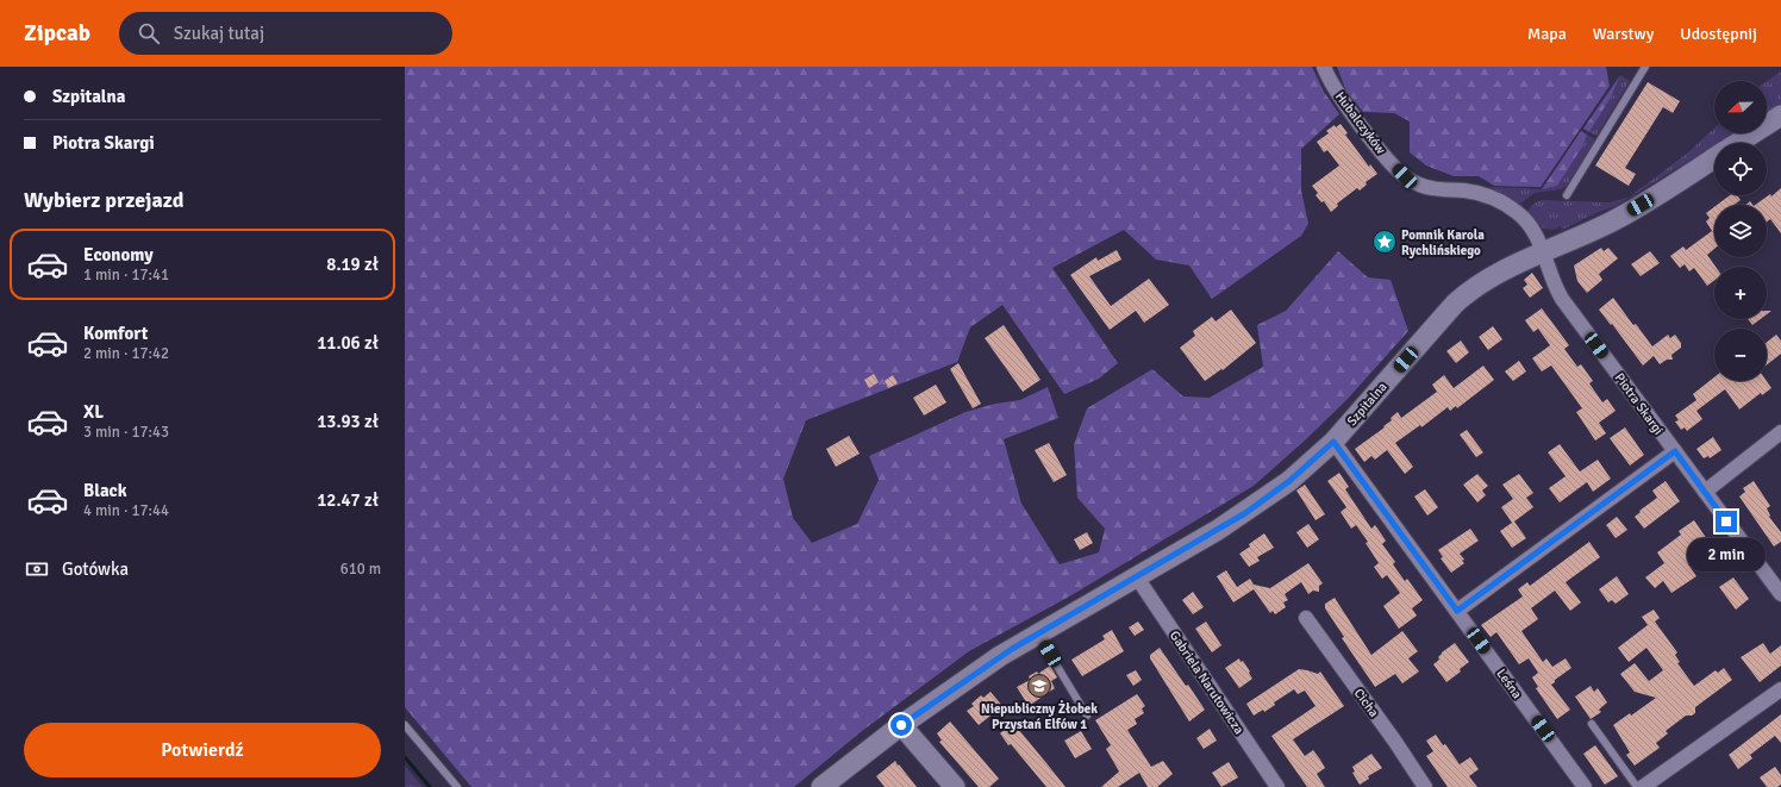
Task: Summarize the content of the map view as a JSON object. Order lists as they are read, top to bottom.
{
  "streets": {
    "street": [
      "Hubalczyków",
      "Szpitalna",
      "Piotra Skargi",
      "Gabriela Narutowicza",
      "Leśna",
      "Cicha"
    ]
  },
  "crossings": [
    ["Hubalczyków", "Szpitalna"],
    ["Hubalczyków", "Piotra Skargi"],
    ["Szpitalna", "Piotra Skargi"],
    ["Szpitalna", "Gabriela Narutowicza"],
    ["Szpitalna", "Leśna"]
  ],
  "places": {
    "place": ["Pomnik Karola Rychlińskiego"],
    "school or university": ["Niepubliczny Żłobek Przystań Elfów 1"]
  },
  "north": "left",
  "page": {
    "header": "Zipcab",
    "search": "Szukaj tutaj",
    "nav": ["Mapa", "Warstwy", "Udostępnij"],
    "banner": ["Szpitalna", "Piotra Skargi"],
    "map_buttons": ["+", "−"],
    "heading": "Wybierz przejazd",
    "list": [
      {
        "name": "Economy",
        "note": "1 min · 17:41",
        "value": "8.19 zł"
      },
      {
        "name": "Komfort",
        "note": "2 min · 17:42",
        "value": "11.06 zł"
      },
      {
        "name": "XL",
        "note": "3 min · 17:43",
        "value": "13.93 zł"
      },
      {
        "name": "Black",
        "note": "4 min · 17:44",
        "value": "12.47 zł"
      }
    ],
    "bubble": "2 min",
    "pay": ["Gotówka", "610 m"],
    "buttons": "Potwierdź"
  }
}
